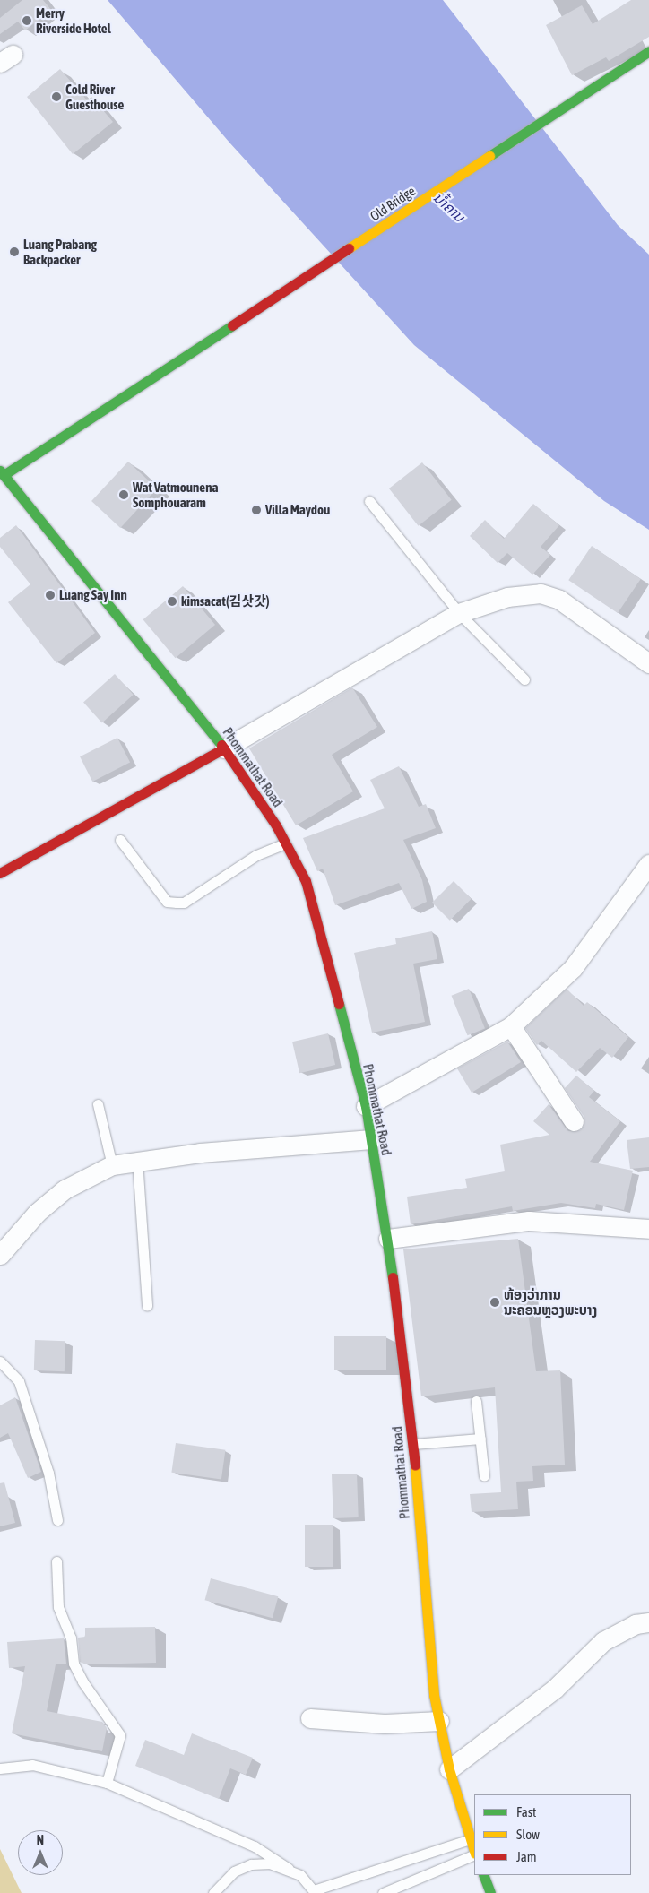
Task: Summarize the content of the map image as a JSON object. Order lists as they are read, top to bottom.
{
  "streets": {
    "street": ["Old Bridge", "Phommathat Road"]
  },
  "crossings": [
    ["Old Bridge", "Phommathat Road"]
  ],
  "water": ["ນ້ຳຄານ"],
  "places": [
    "Merry Riverside Hotel",
    "Cold River Guesthouse",
    "Luang Prabang Backpacker",
    "Wat Vatmounena Somphouaram",
    "Villa Maydou",
    "Luang Say Inn",
    "kimsacat(김삿갓)",
    "ຫ້ອງວ່າການ ນະຄອນຫຼວງພະບາງ"
  ],
  "legend": ["Fast", "Slow", "Jam"],
  "north": "top"
}
